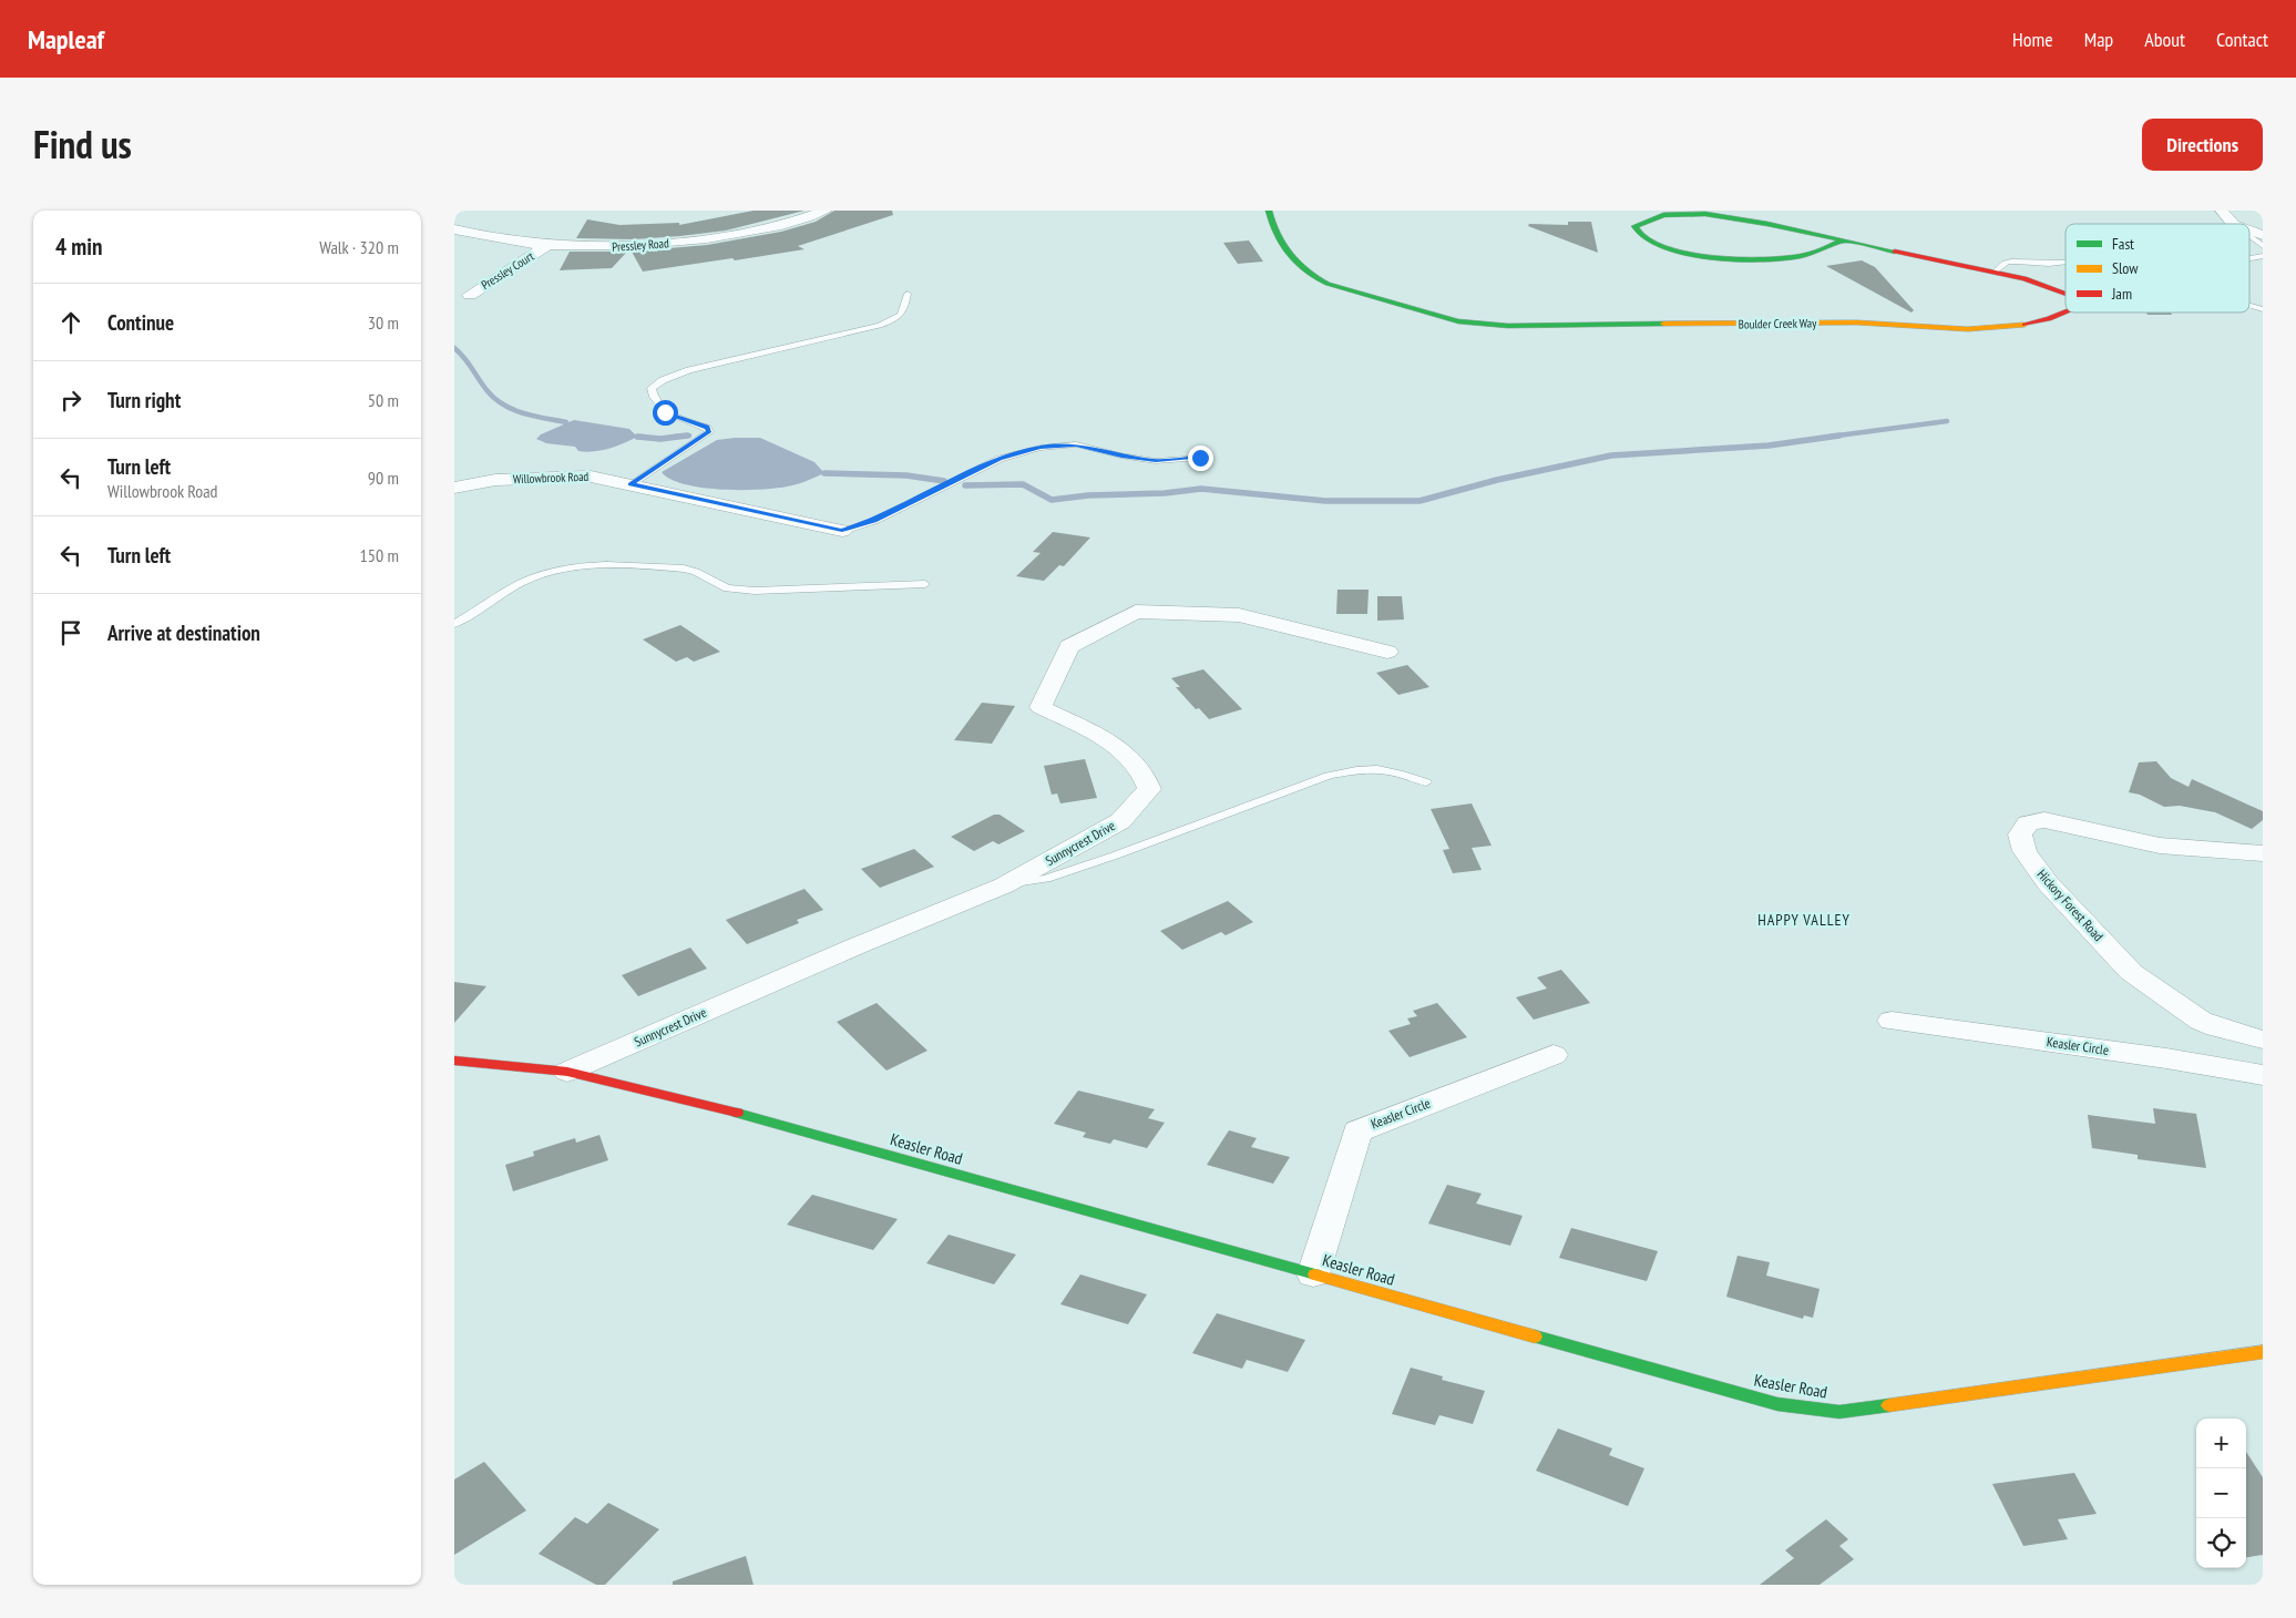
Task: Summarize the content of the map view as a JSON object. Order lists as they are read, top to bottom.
{
  "streets": {
    "street": [
      "Pressley Road",
      "Pressley Court",
      "Boulder Creek Way",
      "Willowbrook Road",
      "Sunnycrest Drive",
      "Hickory Forest Road",
      "Keasler Circle",
      "Keasler Road"
    ]
  },
  "crossings": [
    ["Pressley Road", "Pressley Court"],
    ["Sunnycrest Drive", "Keasler Road"],
    ["Keasler Circle", "Keasler Road"]
  ],
  "districts": ["HAPPY VALLEY"],
  "legend": ["Fast", "Slow", "Jam"],
  "page": {
    "header": "Mapleaf",
    "nav": [
      "Home",
      "Map",
      "About",
      "Contact"
    ],
    "title": "Find us",
    "buttons": "Directions",
    "heading": ["4 min", "Walk · 320 m"],
    "list": [
      ["Continue", "30 m"],
      ["Turn right", "50 m"],
      ["Turn left", "Willowbrook Road", "90 m"],
      ["Turn left", "150 m"],
      "Arrive at destination"
    ],
    "map_buttons": ["+", "−"]
  }
}
